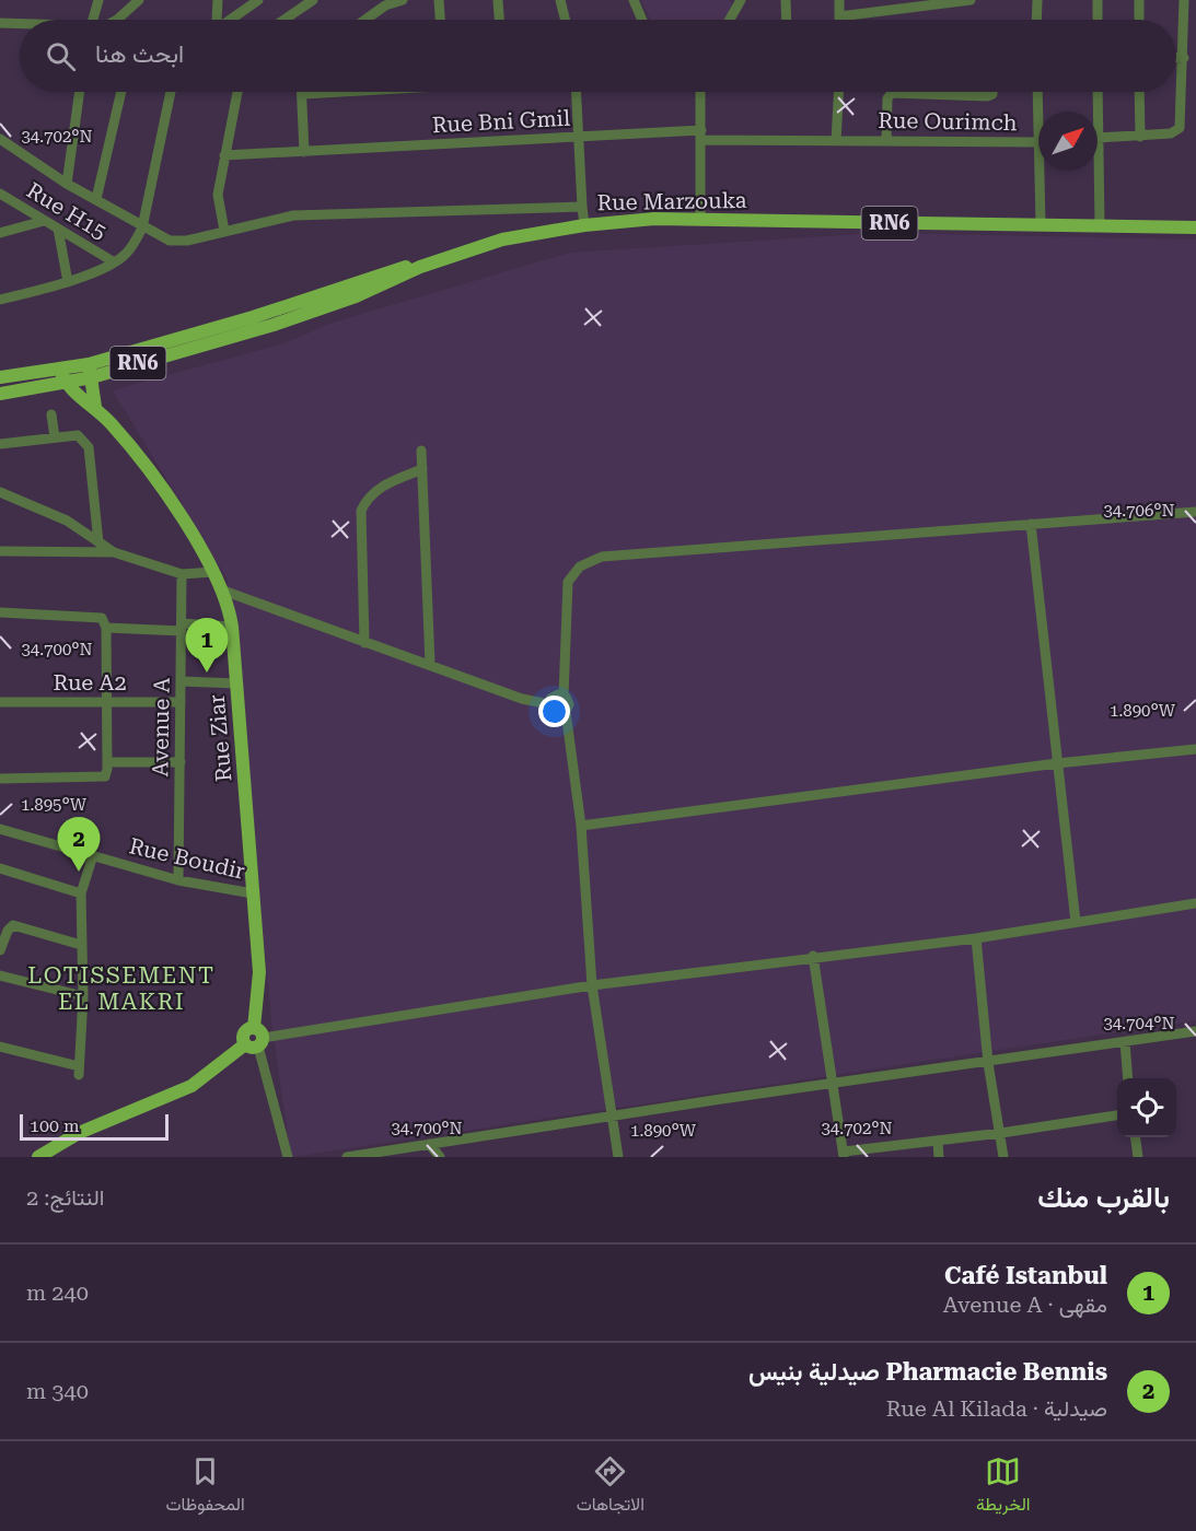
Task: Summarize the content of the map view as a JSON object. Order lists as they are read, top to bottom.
{
  "streets": {
    "main road": ["Rue Marzouka", "RN6", "Rue Ziar"],
    "street": [
      "Rue Bni Gmil",
      "Rue Ourimch",
      "Rue H15",
      "Rue A2",
      "Avenue A",
      "Rue Boudir"
    ]
  },
  "crossings": [
    ["Rue Bni Gmil", "Rue Ourimch"],
    ["Rue Marzouka", "RN6"],
    ["RN6", "Rue Ziar"],
    ["Rue A2", "Avenue A"],
    ["Avenue A", "Rue Boudir"],
    ["Rue Ziar", "Rue Boudir"]
  ],
  "districts": ["LOTISSEMENT EL MAKRI"],
  "scale_bar": "100 m",
  "north": "top right",
  "page": {
    "search": "ابحث هنا",
    "pins": ["1", "2"],
    "scale": "100 m",
    "heading": ["بالقرب منك", "النتائج: 2"],
    "list": [
      {
        "mark": "1",
        "name": "Café Istanbul",
        "note": "مقهى · Avenue A",
        "value": "240 m"
      },
      {
        "mark": "2",
        "name": "Pharmacie Bennis صيدلية بنيس",
        "note": "صيدلية · Rue Al Kilada",
        "value": "340 m"
      }
    ],
    "nav": ["الخريطة", "الاتجاهات", "المحفوظات"]
  },
  "coordinates": [
    "34.702°N",
    "34.706°N",
    "34.700°N",
    "1.890°W",
    "1.895°W",
    "34.704°N"
  ]
}
